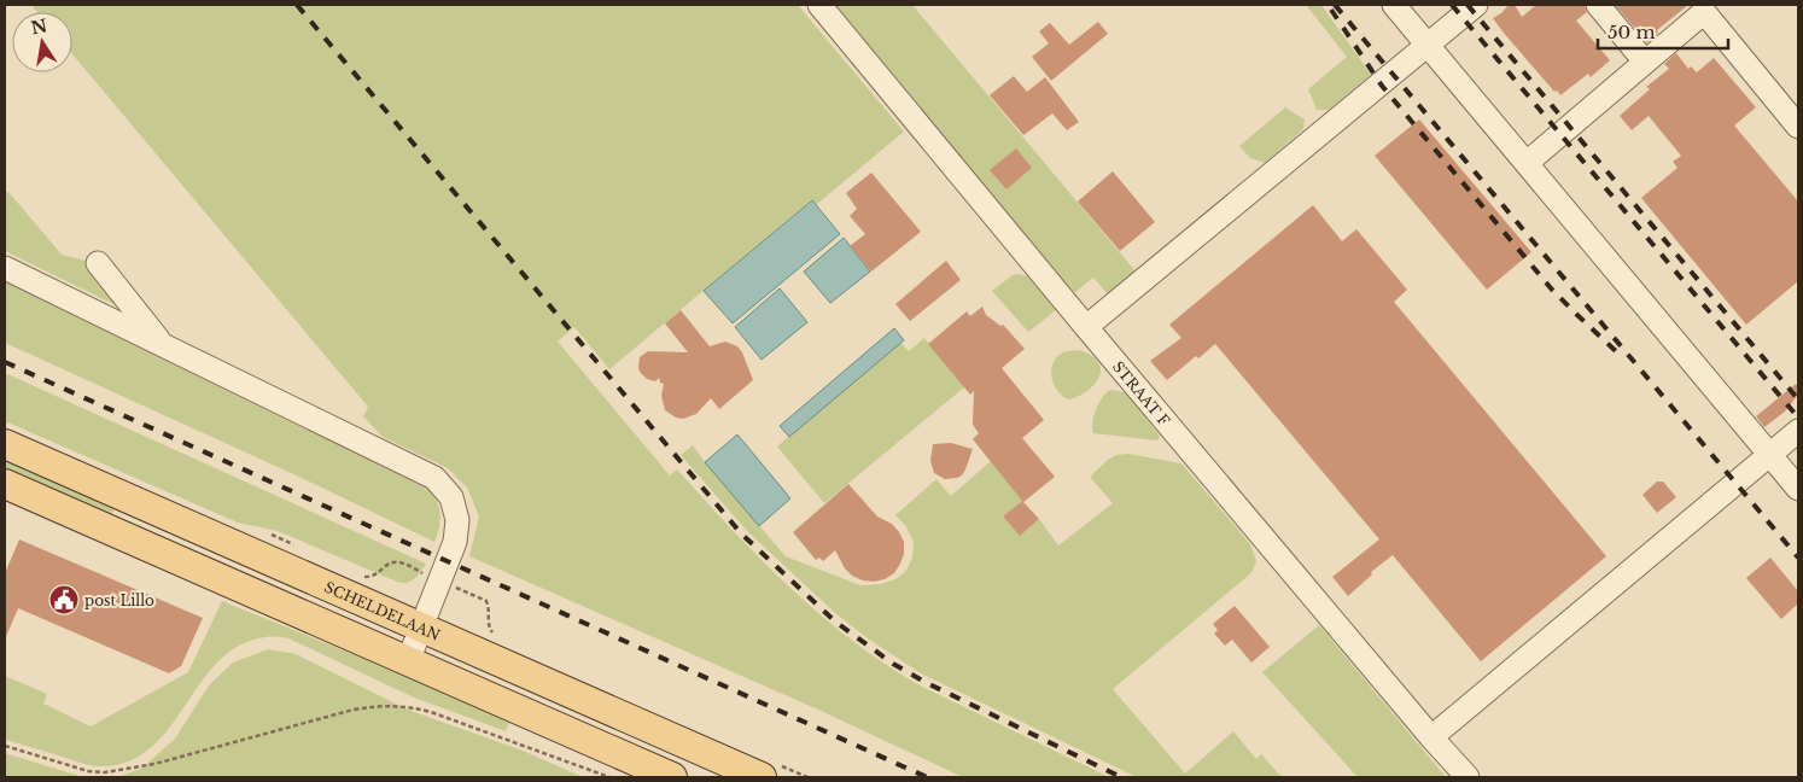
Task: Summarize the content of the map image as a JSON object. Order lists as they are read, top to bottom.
{
  "streets": {
    "main road": ["SCHELDELAAN"],
    "street": ["STRAAT F"]
  },
  "places": {
    "public building": ["post Lillo"]
  },
  "scale_bar": "50 m",
  "north": "top"
}
